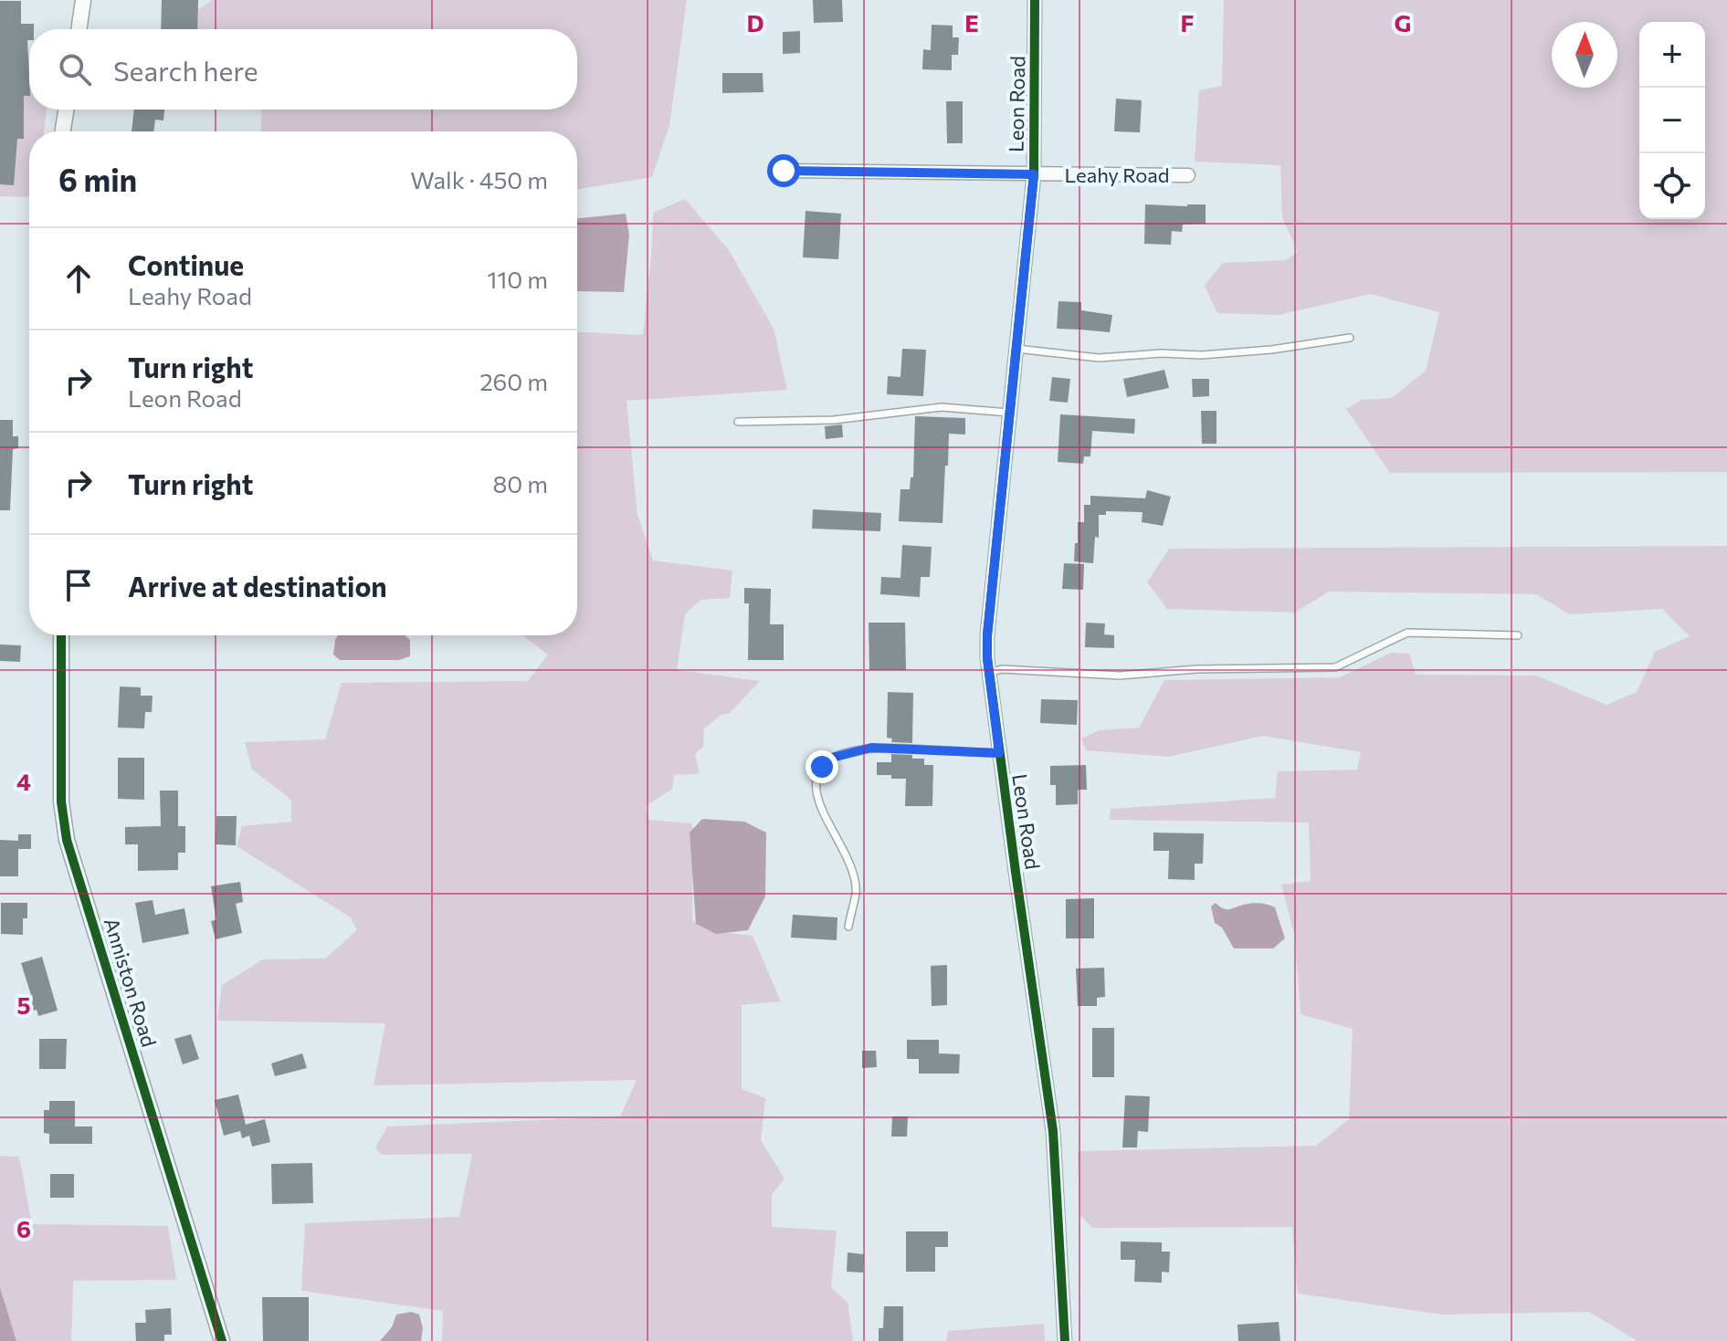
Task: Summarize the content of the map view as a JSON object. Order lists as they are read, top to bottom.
{
  "streets": {
    "street": ["Leon Road", "Leahy Road", "Anniston Road"]
  },
  "crossings": [
    ["Leon Road", "Leahy Road"]
  ],
  "north": "top",
  "page": {
    "map_buttons": ["+", "−"],
    "search": "Search here",
    "heading": ["6 min", "Walk · 450 m"],
    "list": [
      ["Continue", "Leahy Road", "110 m"],
      ["Turn right", "Leon Road", "260 m"],
      ["Turn right", "80 m"],
      "Arrive at destination"
    ]
  },
  "grid": {
    "columns": [
      "D",
      "E",
      "F",
      "G"
    ],
    "rows": ["4", "5", "6"]
  }
}
